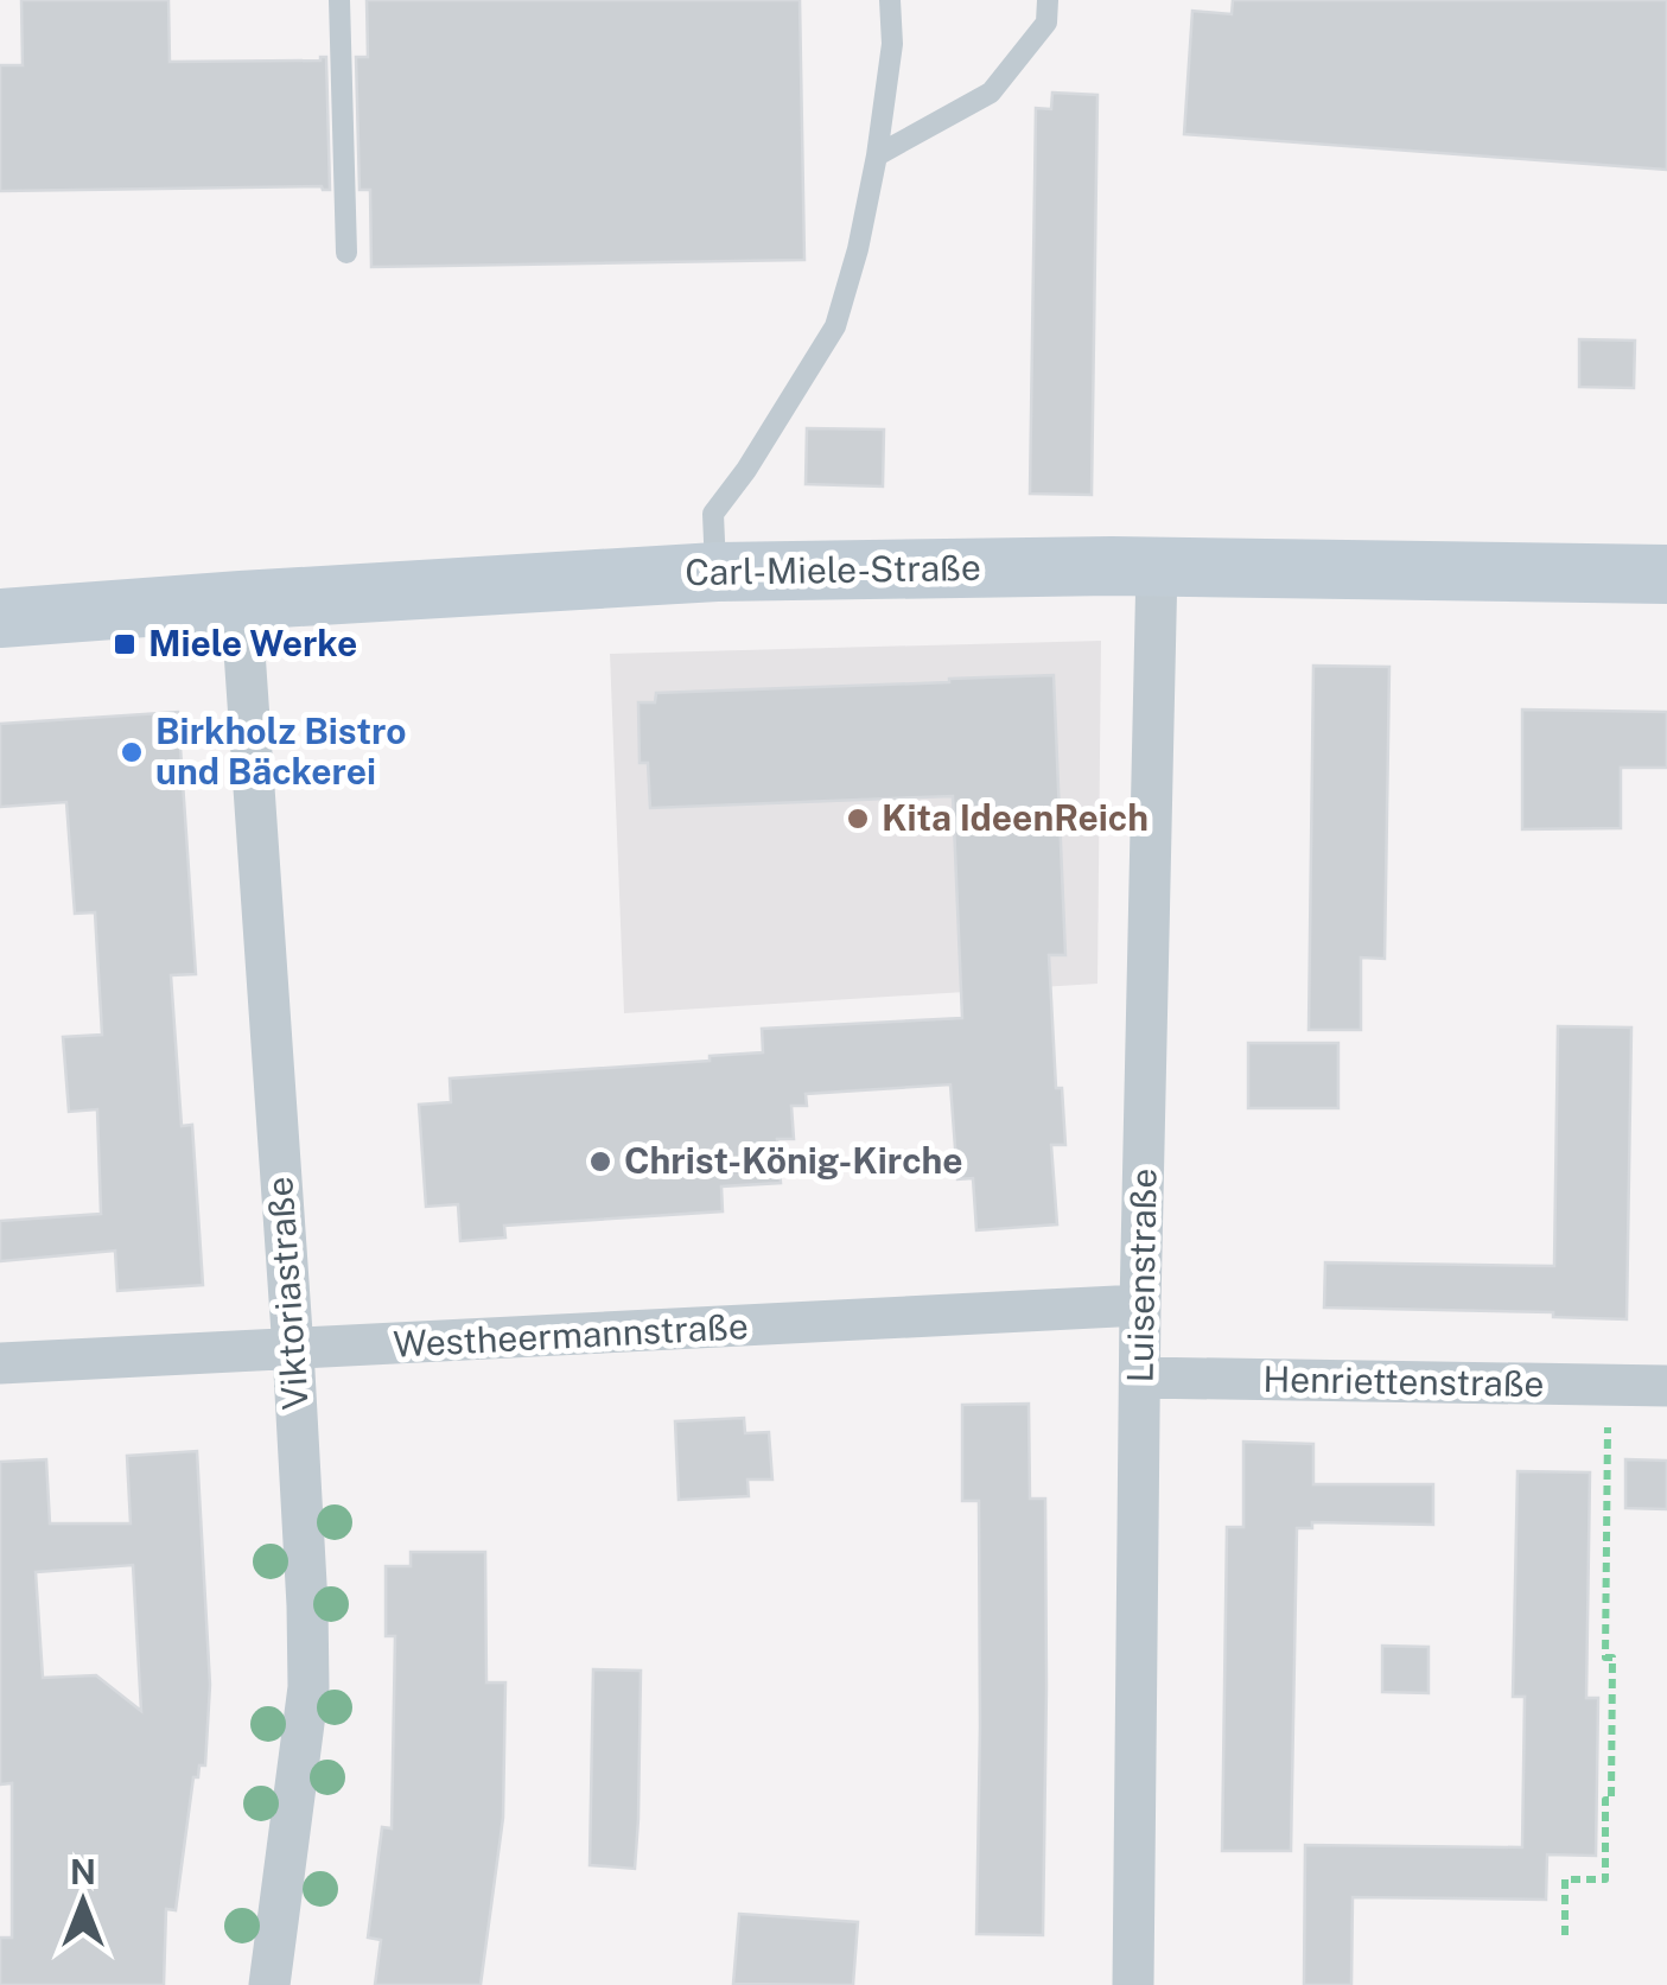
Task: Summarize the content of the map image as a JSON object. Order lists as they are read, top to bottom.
{
  "streets": {
    "street": [
      "Carl-Miele-Straße",
      "Luisenstraße",
      "Viktoriastraße",
      "Westheermannstraße",
      "Henriettenstraße"
    ]
  },
  "crossings": [
    ["Carl-Miele-Straße", "Luisenstraße"],
    ["Carl-Miele-Straße", "Viktoriastraße"],
    ["Luisenstraße", "Westheermannstraße"],
    ["Luisenstraße", "Henriettenstraße"],
    ["Viktoriastraße", "Westheermannstraße"]
  ],
  "places": {
    "transit": ["Miele Werke"],
    "other": ["Birkholz Bistro und Bäckerei", "Kita IdeenReich", "Christ-König-Kirche"]
  },
  "north": "top"
}
